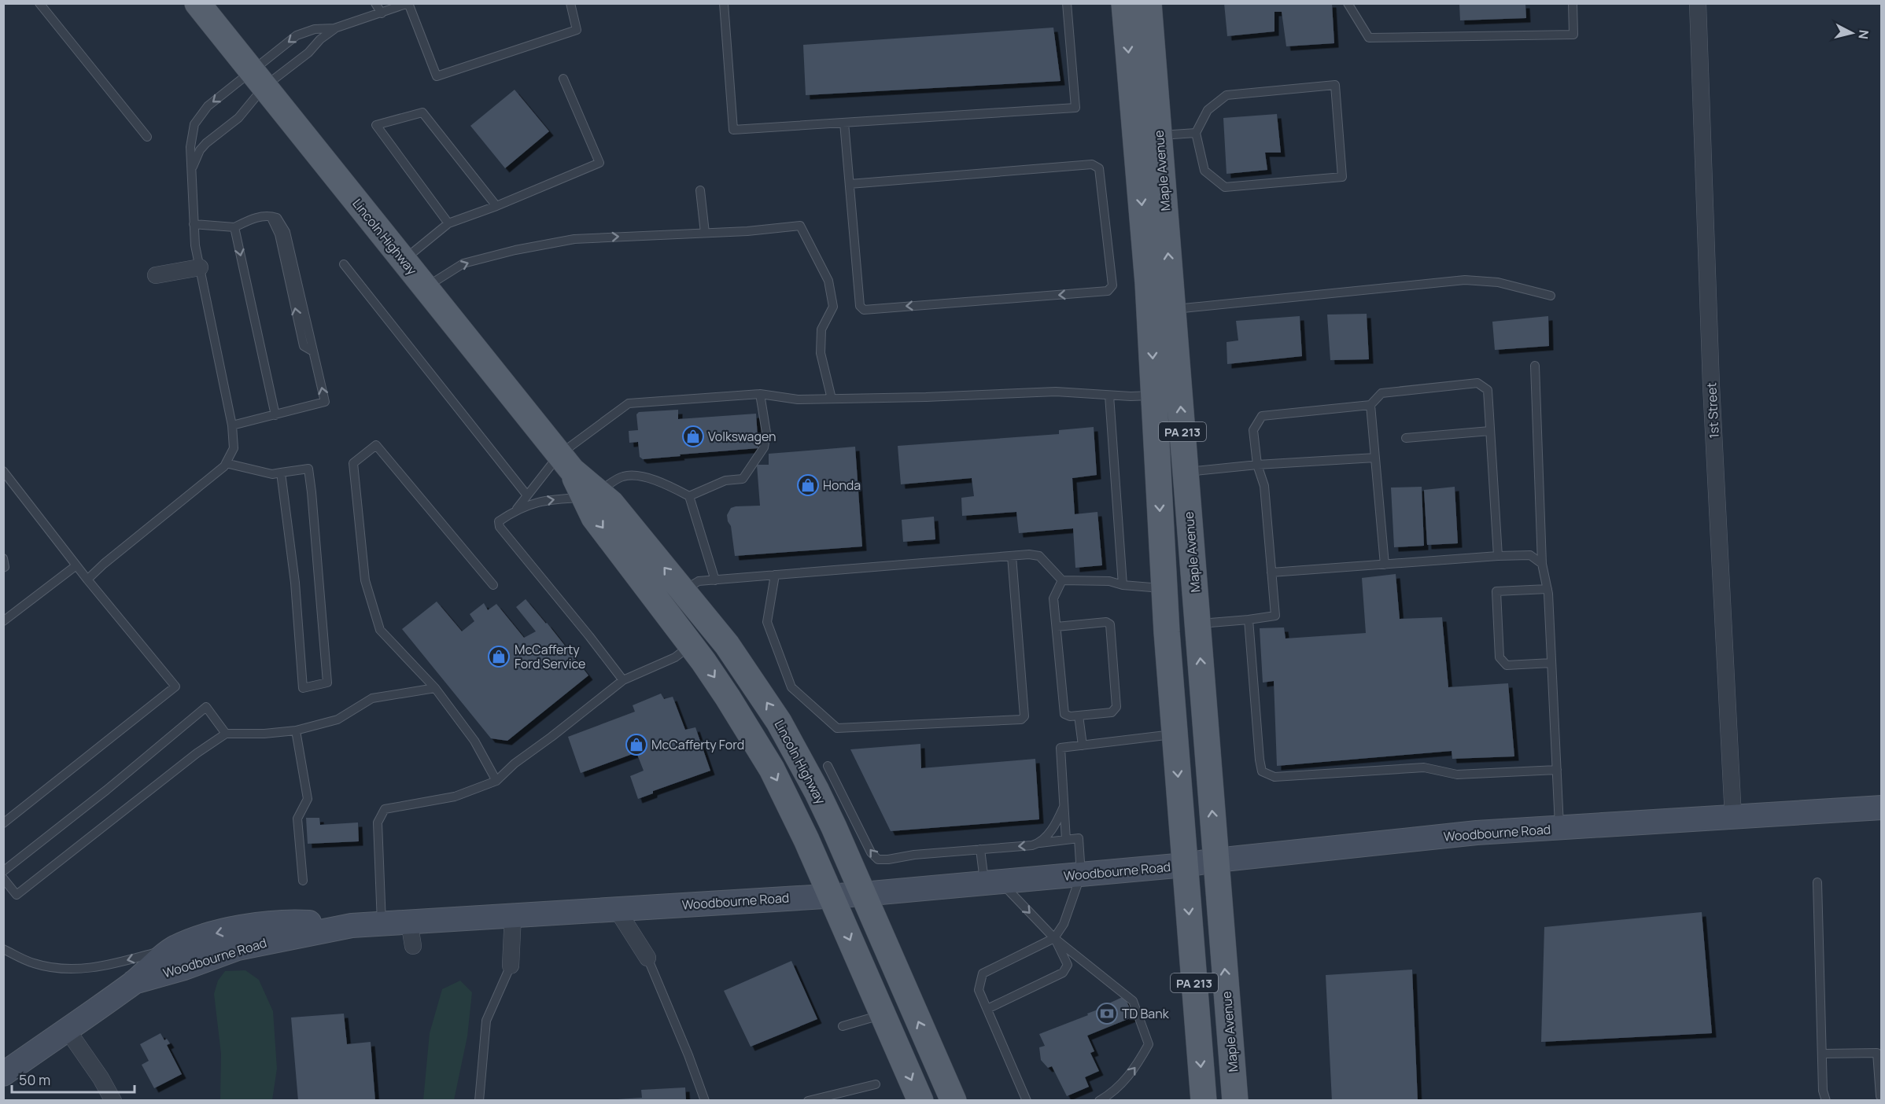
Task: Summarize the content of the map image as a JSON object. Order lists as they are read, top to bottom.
{
  "streets": {
    "main road": [
      "Maple Avenue",
      "Lincoln Highway",
      "PA 213",
      "Woodbourne Road"
    ],
    "street": ["1st Street"]
  },
  "crossings": [
    ["Maple Avenue", "Woodbourne Road"],
    ["Lincoln Highway", "Woodbourne Road"],
    ["1st Street", "Woodbourne Road"]
  ],
  "places": {
    "shop": [
      "Volkswagen",
      "Honda",
      "McCafferty Ford Service",
      "McCafferty Ford"
    ],
    "bank": ["TD Bank"]
  },
  "scale_bar": "50 m",
  "north": "right"
}
